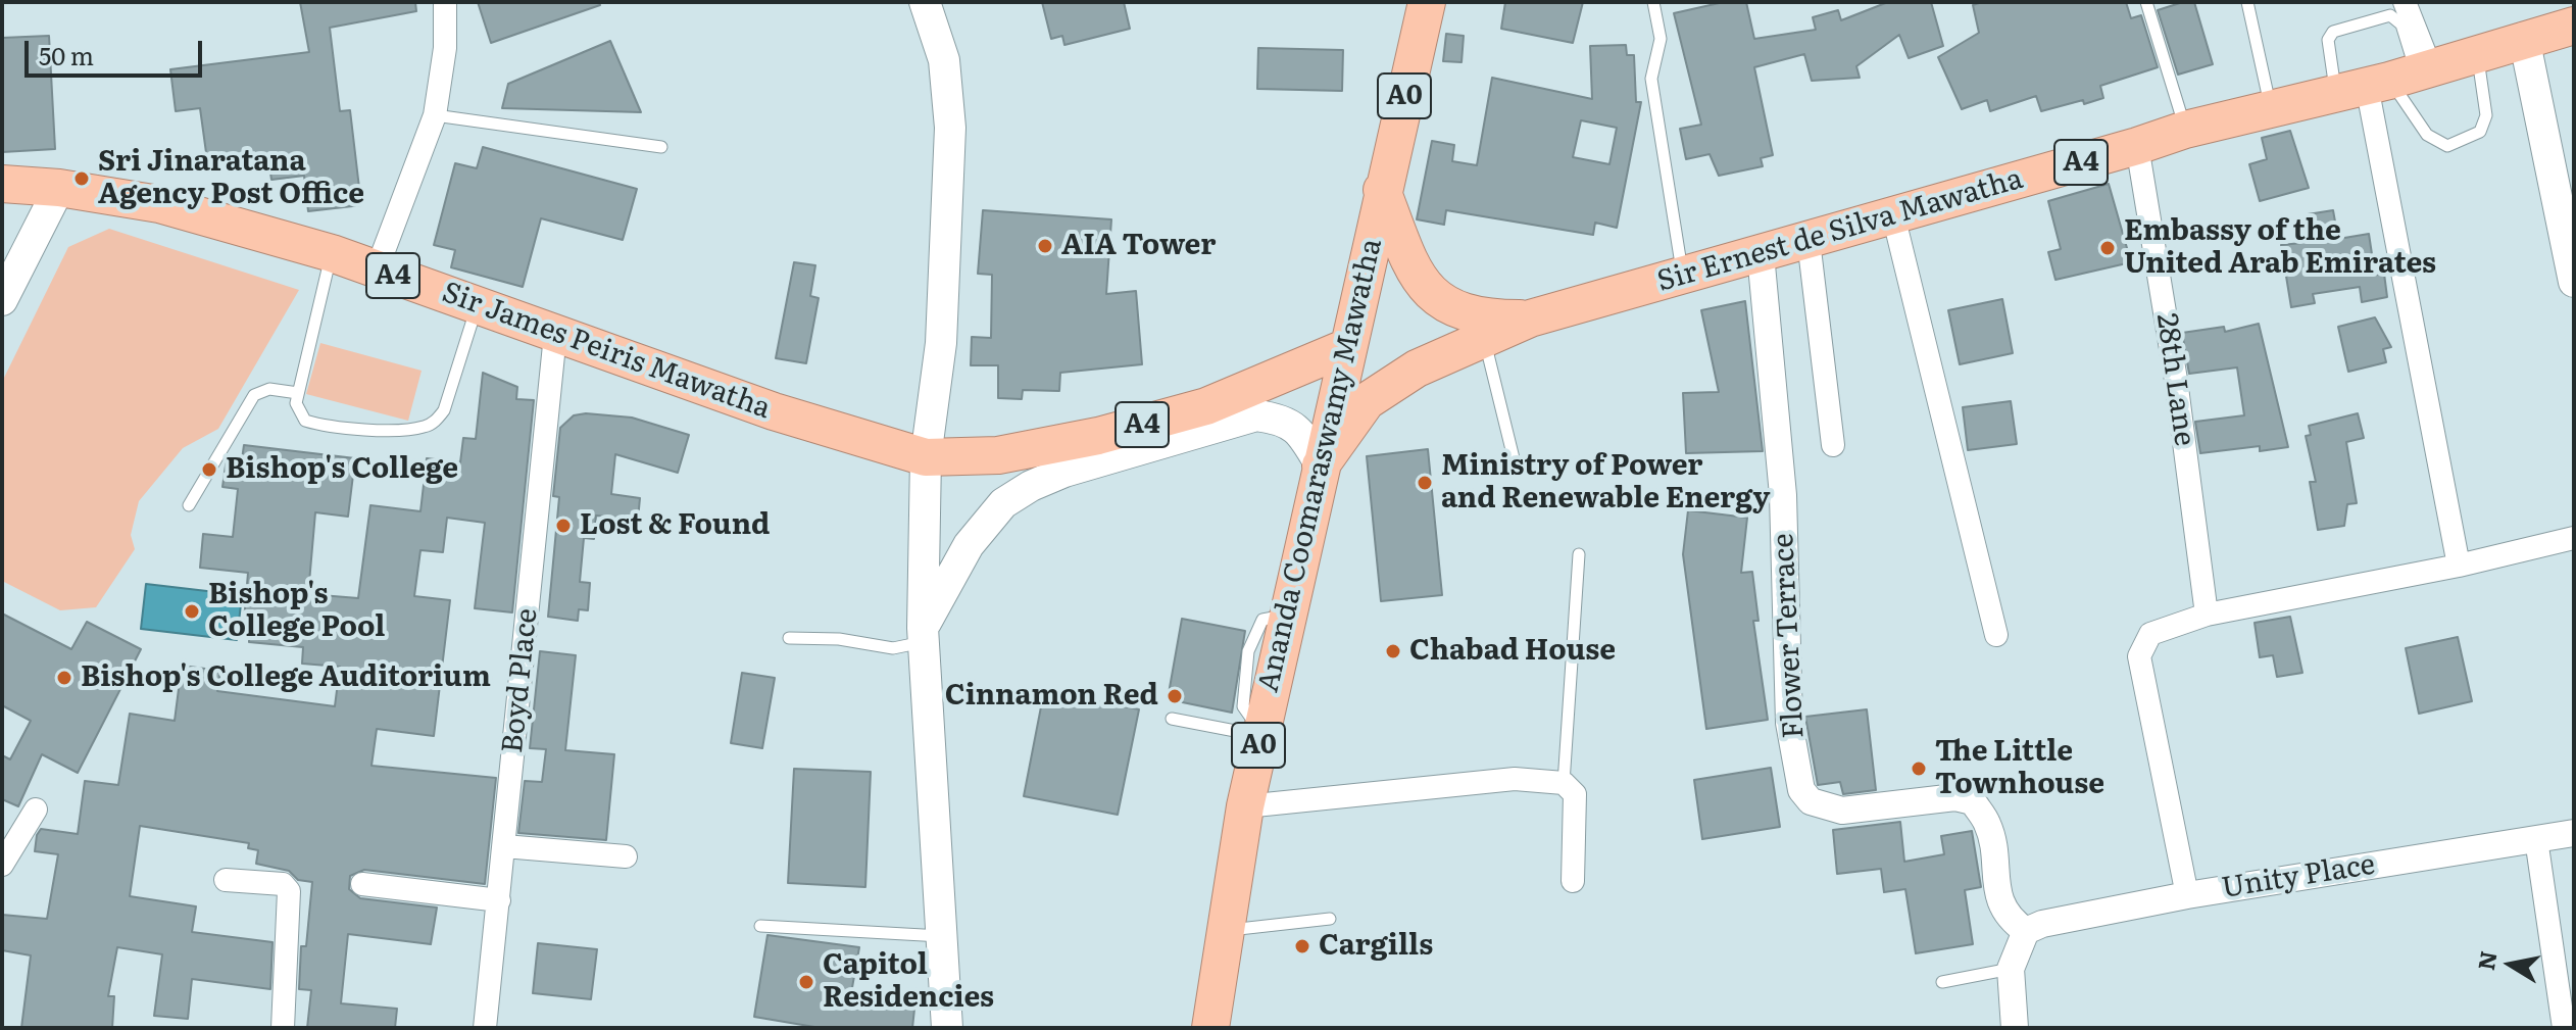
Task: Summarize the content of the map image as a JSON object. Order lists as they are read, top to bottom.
{
  "streets": {
    "highway": [
      "A0",
      "A4",
      "Sir Ernest de Silva Mawatha",
      "Sir James Peiris Mawatha",
      "Ananda Coomaraswamy Mawatha"
    ],
    "street": [
      "28th Lane",
      "Flower Terrace",
      "Boyd Place",
      "Unity Place"
    ]
  },
  "crossings": [
    ["A4", "Sir James Peiris Mawatha"],
    ["A4", "Ananda Coomaraswamy Mawatha"],
    ["Sir Ernest de Silva Mawatha", "28th Lane"],
    ["Sir Ernest de Silva Mawatha", "Ananda Coomaraswamy Mawatha"],
    ["Sir Ernest de Silva Mawatha", "Flower Terrace"],
    ["Sir James Peiris Mawatha", "Boyd Place"],
    ["Flower Terrace", "Unity Place"]
  ],
  "places": [
    "Sri Jinaratana Agency Post Office",
    "AIA Tower",
    "Embassy of the United Arab Emirates",
    "Bishop's College",
    "Ministry of Power and Renewable Energy",
    "Lost & Found",
    "Bishop's College Pool",
    "Chabad House",
    "Bishop's College Auditorium",
    "Cinnamon Red",
    "The Little Townhouse",
    "Cargills",
    "Capitol Residencies"
  ],
  "scale_bar": "50 m",
  "north": "left"
}
